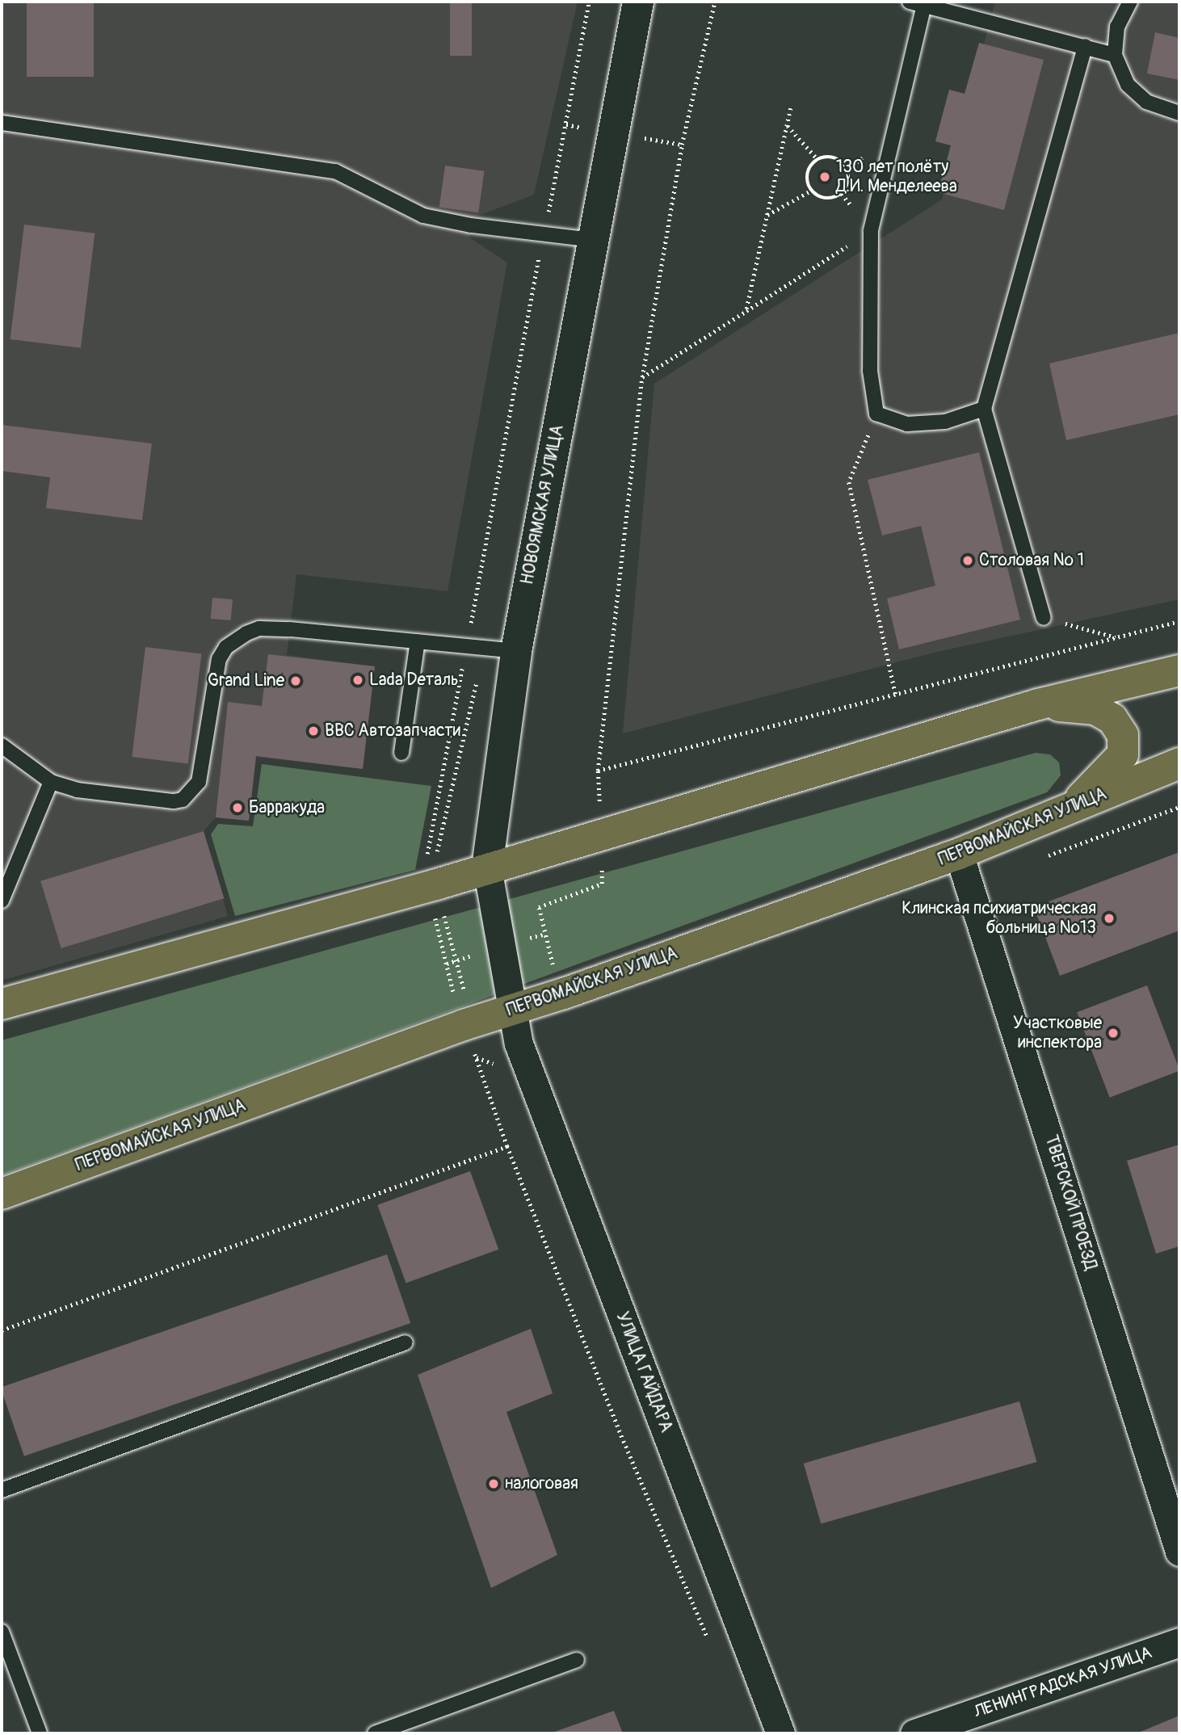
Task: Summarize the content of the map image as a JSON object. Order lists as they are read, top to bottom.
{
  "streets": {
    "highway": ["ПЕРВОМАЙСКАЯ УЛИЦА"],
    "street": [
      "НОВОЯМСКАЯ УЛИЦА",
      "ТВЕРСКОЙ ПРОЕЗД",
      "УЛИЦА ГАЙДАРА",
      "ЛЕНИНГРАДСКАЯ УЛИЦА"
    ]
  },
  "crossings": [
    ["НОВОЯМСКАЯ УЛИЦА", "ПЕРВОМАЙСКАЯ УЛИЦА"],
    ["НОВОЯМСКАЯ УЛИЦА", "УЛИЦА ГАЙДАРА"],
    ["ПЕРВОМАЙСКАЯ УЛИЦА", "ТВЕРСКОЙ ПРОЕЗД"],
    ["ПЕРВОМАЙСКАЯ УЛИЦА", "УЛИЦА ГАЙДАРА"]
  ],
  "places": [
    "130 лет полёту Д.И. Менделеева",
    "Столовая № 1",
    "Lada Dеталь",
    "Grand Line",
    "ВВС Автозапчасти",
    "Барракуда",
    "Клинская психиатрическая больница №13",
    "Участковые инспектора",
    "налоговая"
  ]
}
